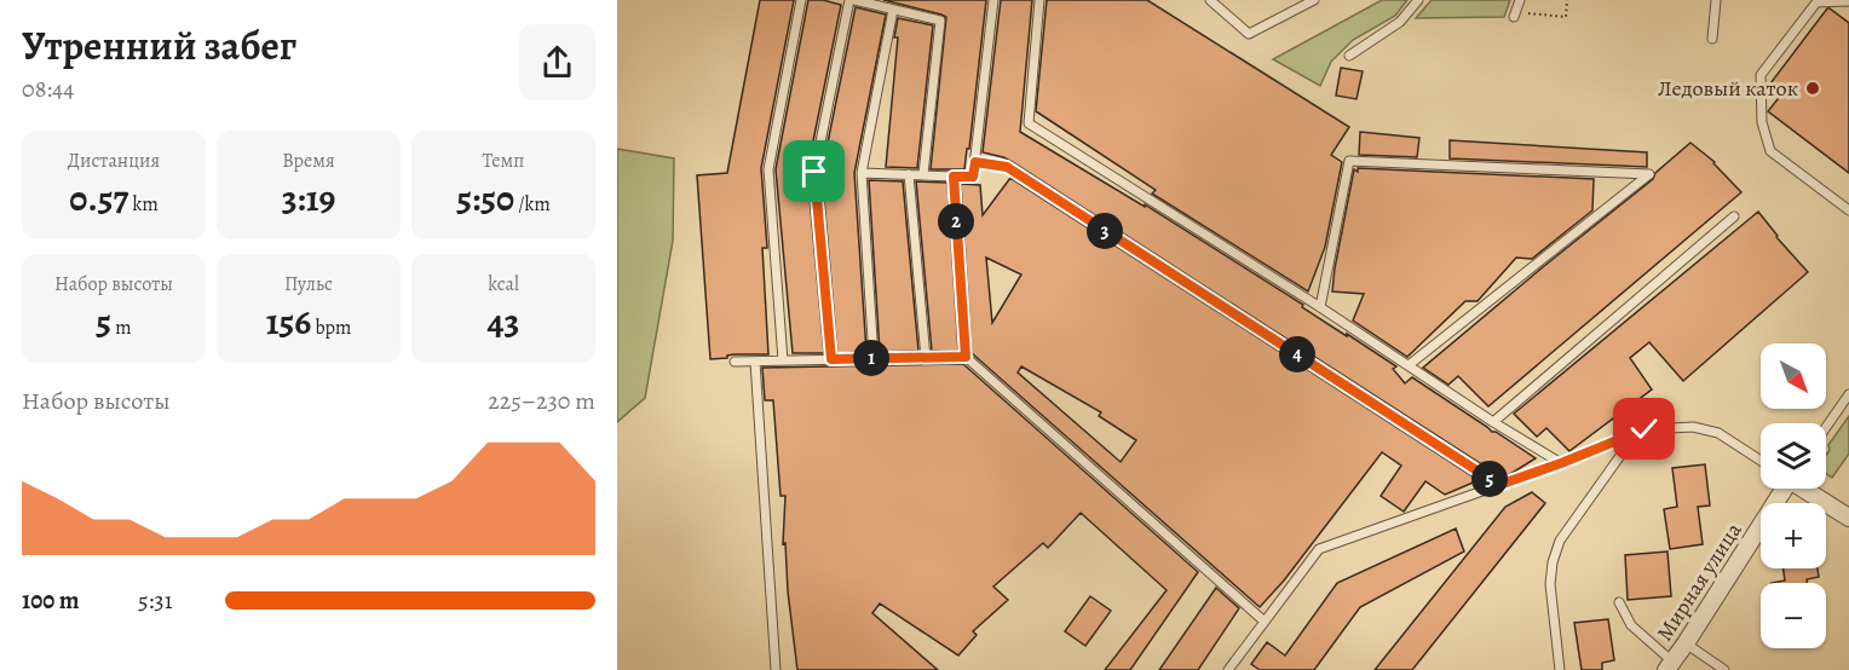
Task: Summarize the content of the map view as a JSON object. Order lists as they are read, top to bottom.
{
  "streets": {
    "street": ["Мирная улица"]
  },
  "places": ["Ледовый каток"],
  "north": "bottom right",
  "page": {
    "heading": ["Утренний забег", "08:44"],
    "stats": [
      ["Дистанция", "0.57 km"],
      ["Время", "3:19"],
      ["Темп", "5:50 /km"],
      ["Набор высоты", "5 m"],
      ["Пульс", "156 bpm"],
      ["kcal", "43"]
    ],
    "pins": [
      "2",
      "3",
      "4",
      "1",
      "5"
    ],
    "map_buttons": ["+", "−"],
    "chart": ["Набор высоты", "225–230 m"],
    "list": [
      {
        "name": "100 m",
        "note": "5:31"
      }
    ]
  }
}
